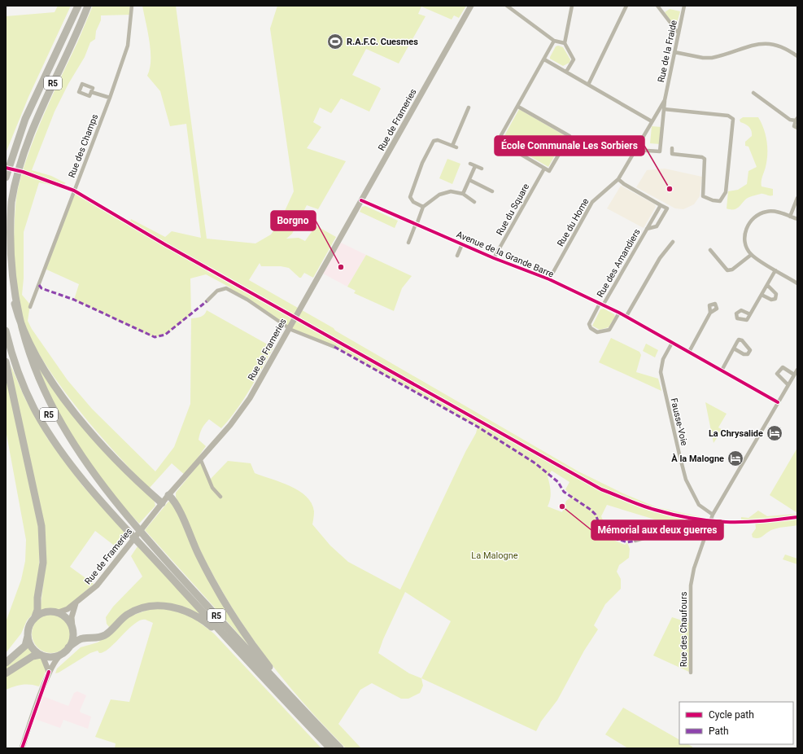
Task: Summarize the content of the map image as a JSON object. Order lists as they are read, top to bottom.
{
  "streets": {
    "highway": ["R5"],
    "main road": ["Rue de Frameries"],
    "street": [
      "Rue de la Fraide",
      "Rue des Champs",
      "Rue du Square",
      "Rue du Home",
      "Avenue de la Grande Barre",
      "Rue des Amandiers",
      "Fausse-Voie",
      "Rue des Chaufours"
    ]
  },
  "crossings": [
    ["Rue de la Fraide", "Rue du Home"],
    ["Rue de Frameries", "Avenue de la Grande Barre"],
    ["Rue du Square", "Avenue de la Grande Barre"],
    ["Rue du Home", "Avenue de la Grande Barre"],
    ["Avenue de la Grande Barre", "Rue des Amandiers"],
    ["Avenue de la Grande Barre", "Fausse-Voie"],
    ["Avenue de la Grande Barre", "Rue des Chaufours"],
    ["Fausse-Voie", "Rue des Chaufours"]
  ],
  "parks": ["La Malogne"],
  "places": {
    "sports": ["R.A.F.C. Cuesmes"],
    "other": ["École Communale Les Sorbiers", "Borgno", "Mémorial aux deux guerres"],
    "hotel": ["La Chrysalide", "À la Malogne"]
  },
  "legend": ["Cycle path", "Path"]
}
